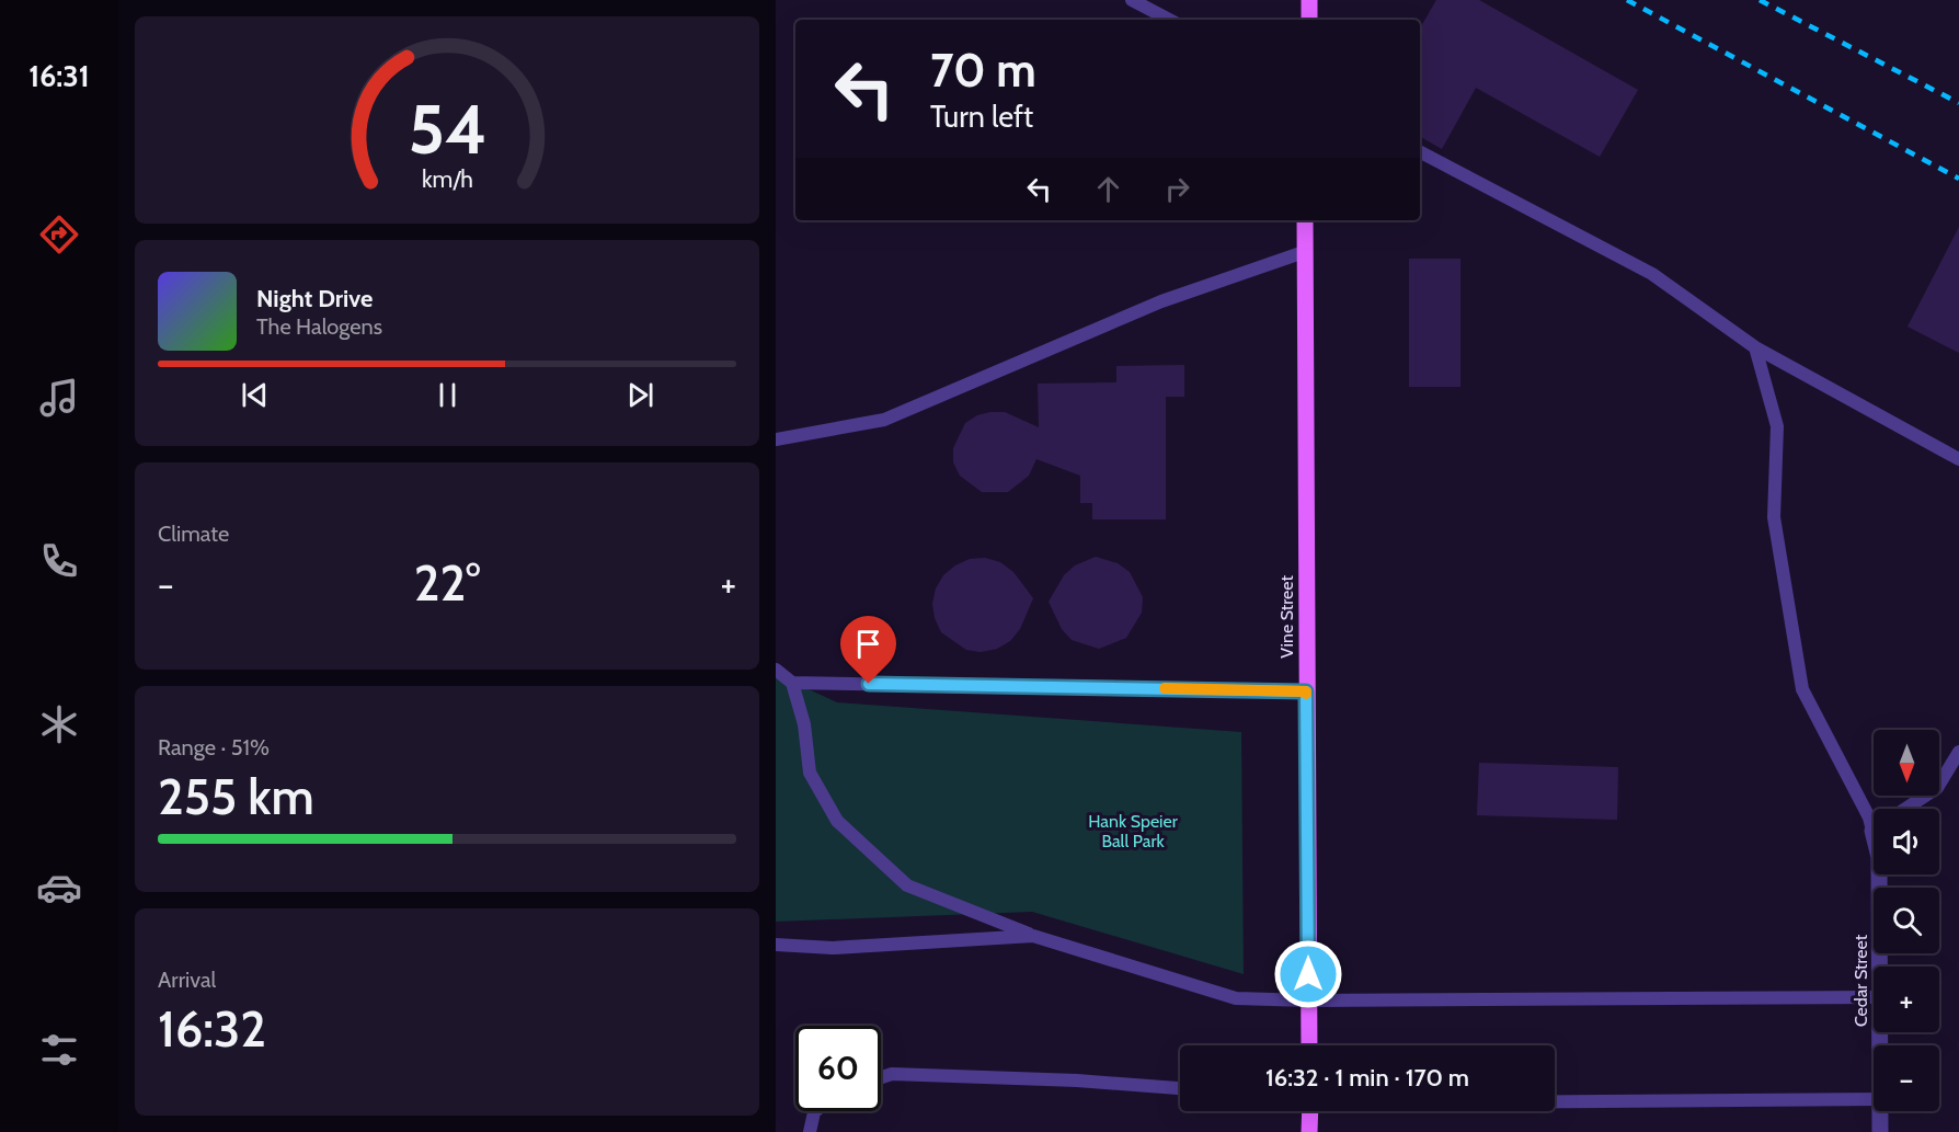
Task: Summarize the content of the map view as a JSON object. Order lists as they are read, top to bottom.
{
  "streets": {
    "main road": ["Vine Street"],
    "street": ["Cedar Street"]
  },
  "parks": ["Hank Speier Ball Park"],
  "north": "bottom",
  "page": {
    "tabs": "16:31",
    "turn": ["70 m", "Turn left"],
    "song": ["Night Drive", "The Halogens"],
    "tile": [
      "Climate",
      ["Range · 51%", "255 km"],
      ["Arrival", "16:32"]
    ],
    "heat": ["−", "22°", "+"],
    "map_buttons": ["+", "−"],
    "limit": "60",
    "trip": "16:32 · 1 min · 170 m",
    "gauge": ["54", "km/h"]
  }
}
